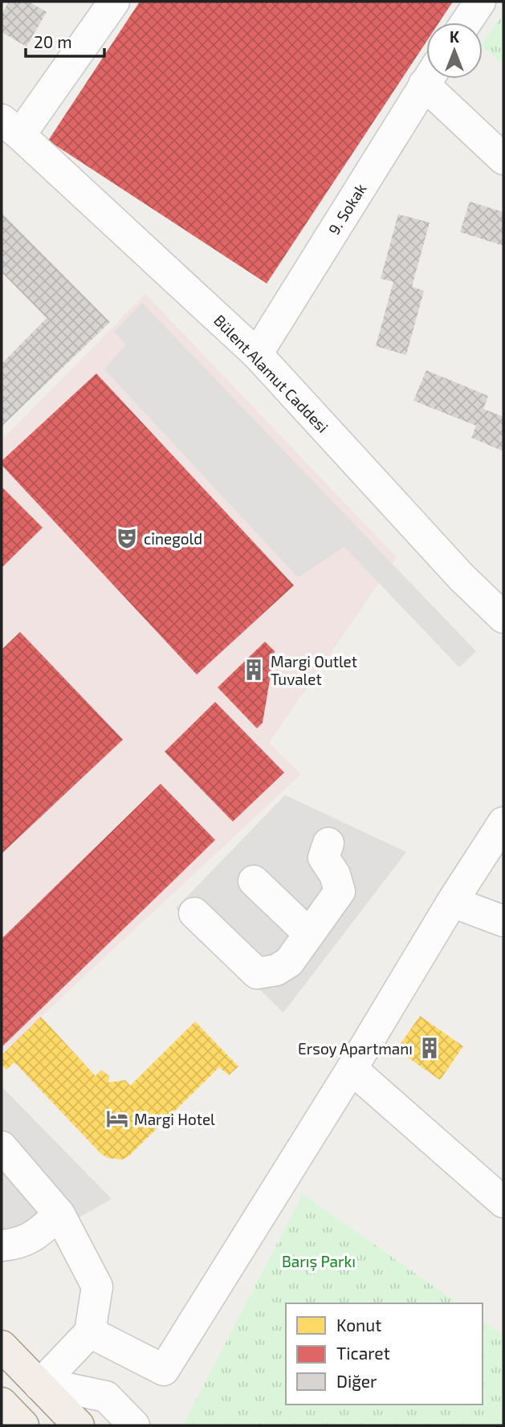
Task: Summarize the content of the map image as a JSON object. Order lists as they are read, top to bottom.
{
  "streets": {
    "street": ["9. Sokak", "Bülent Alamut Caddesi"]
  },
  "crossings": [
    ["9. Sokak", "Bülent Alamut Caddesi"]
  ],
  "parks": ["Barış Parkı"],
  "places": {
    "theatre": ["cinegold"],
    "building": ["Margi Outlet Tuvalet", "Ersoy Apartmanı"],
    "hotel": ["Margi Hotel"]
  },
  "legend": ["Konut", "Ticaret", "Diğer"],
  "scale_bar": "20 m",
  "north": "top"
}
